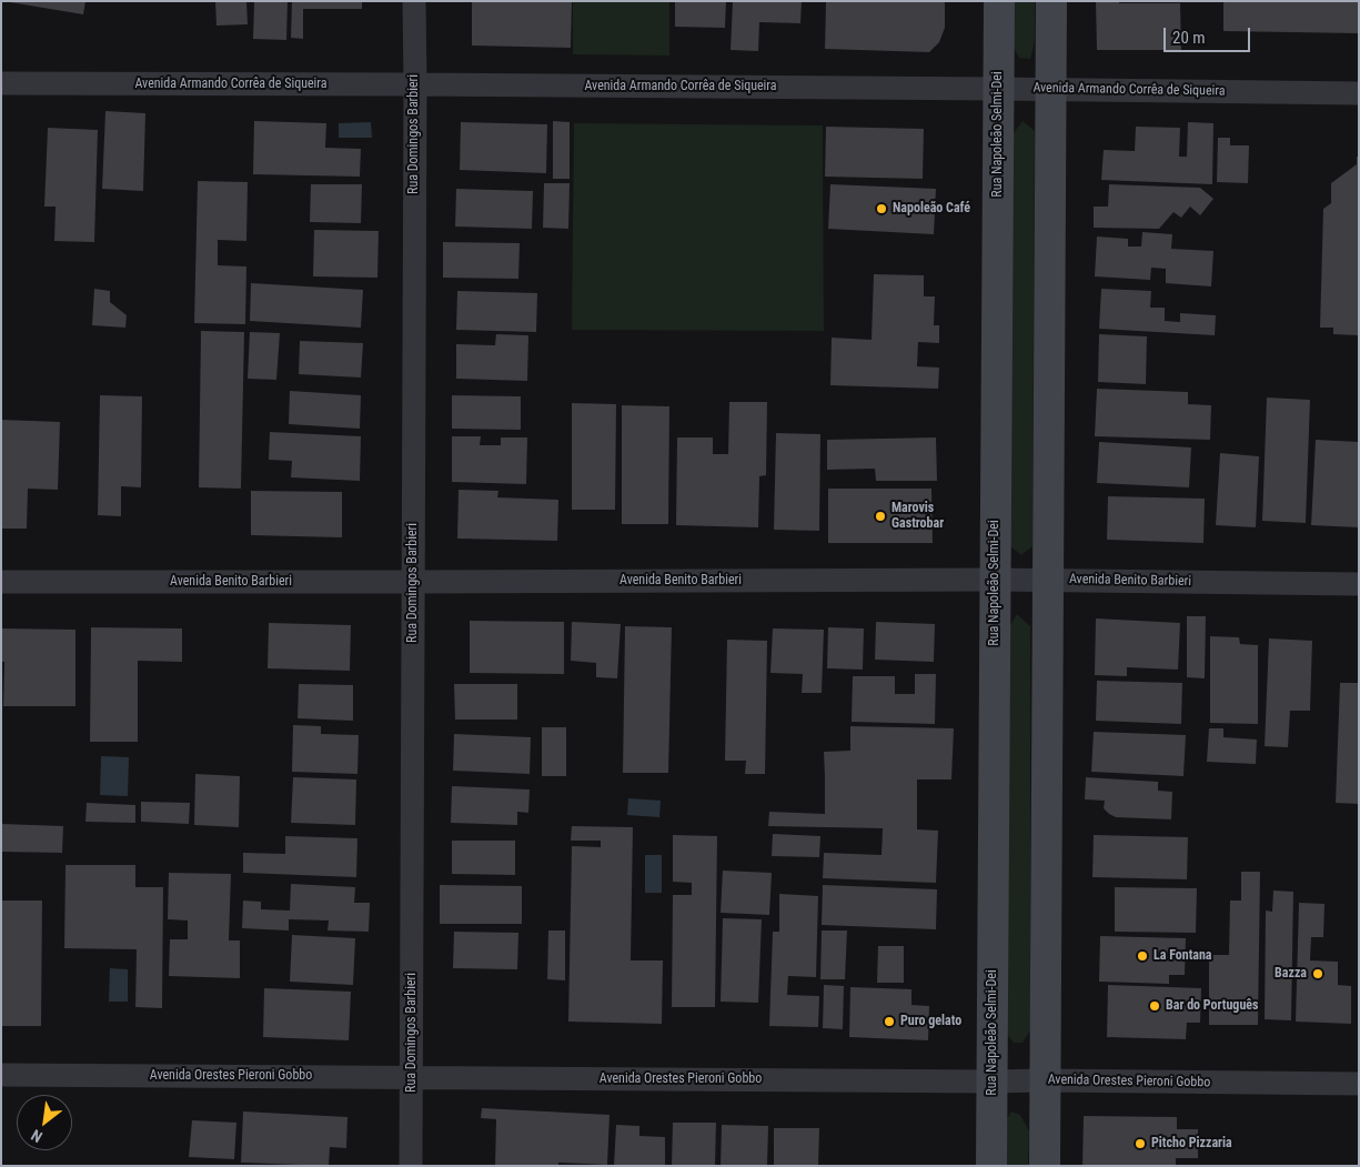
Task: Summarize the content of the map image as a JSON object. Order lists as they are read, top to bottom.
{
  "streets": {
    "main road": ["Rua Napoleão Selmi-Dei"],
    "street": [
      "Avenida Armando Corrêa de Siqueira",
      "Rua Domingos Barbieri",
      "Avenida Benito Barbieri",
      "Avenida Orestes Pieroni Gobbo"
    ]
  },
  "crossings": [
    ["Avenida Armando Corrêa de Siqueira", "Rua Domingos Barbieri"],
    ["Avenida Armando Corrêa de Siqueira", "Rua Napoleão Selmi-Dei"],
    ["Rua Domingos Barbieri", "Avenida Benito Barbieri"],
    ["Rua Domingos Barbieri", "Avenida Orestes Pieroni Gobbo"],
    ["Rua Napoleão Selmi-Dei", "Avenida Benito Barbieri"],
    ["Rua Napoleão Selmi-Dei", "Avenida Orestes Pieroni Gobbo"]
  ],
  "places": [
    "Napoleão Café",
    "Marovis Gastrobar",
    "La Fontana",
    "Bazza",
    "Bar do Português",
    "Puro gelato",
    "Pitcho Pizzaria"
  ],
  "scale_bar": "20 m",
  "north": "bottom left"
}
